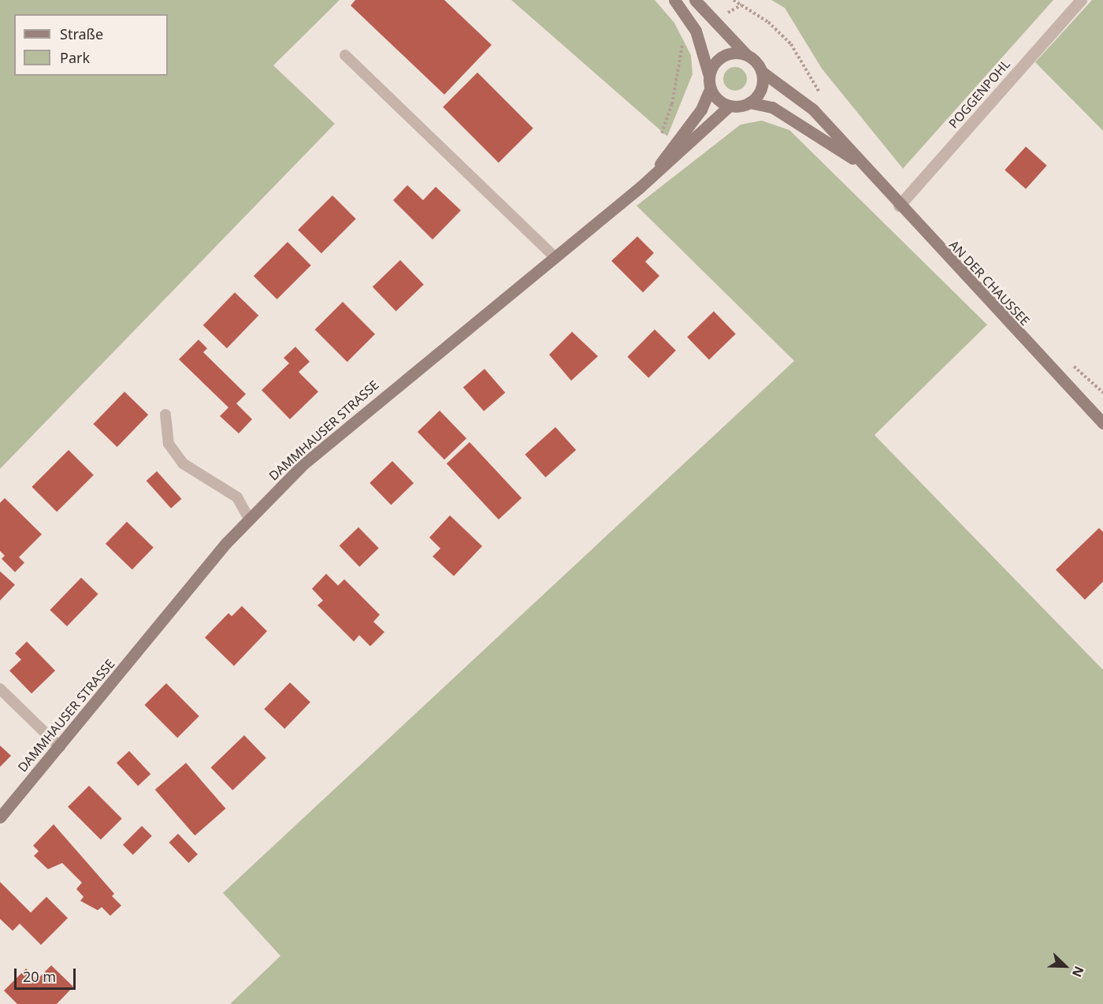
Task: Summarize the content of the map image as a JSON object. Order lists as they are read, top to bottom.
{
  "streets": {
    "street": ["POGGENPOHL", "AN DER CHAUSSEE", "DAMMHAUSER STRASSE"]
  },
  "crossings": [
    ["POGGENPOHL", "AN DER CHAUSSEE"]
  ],
  "legend": ["Straße", "Park"],
  "scale_bar": "20 m",
  "north": "bottom right"
}
